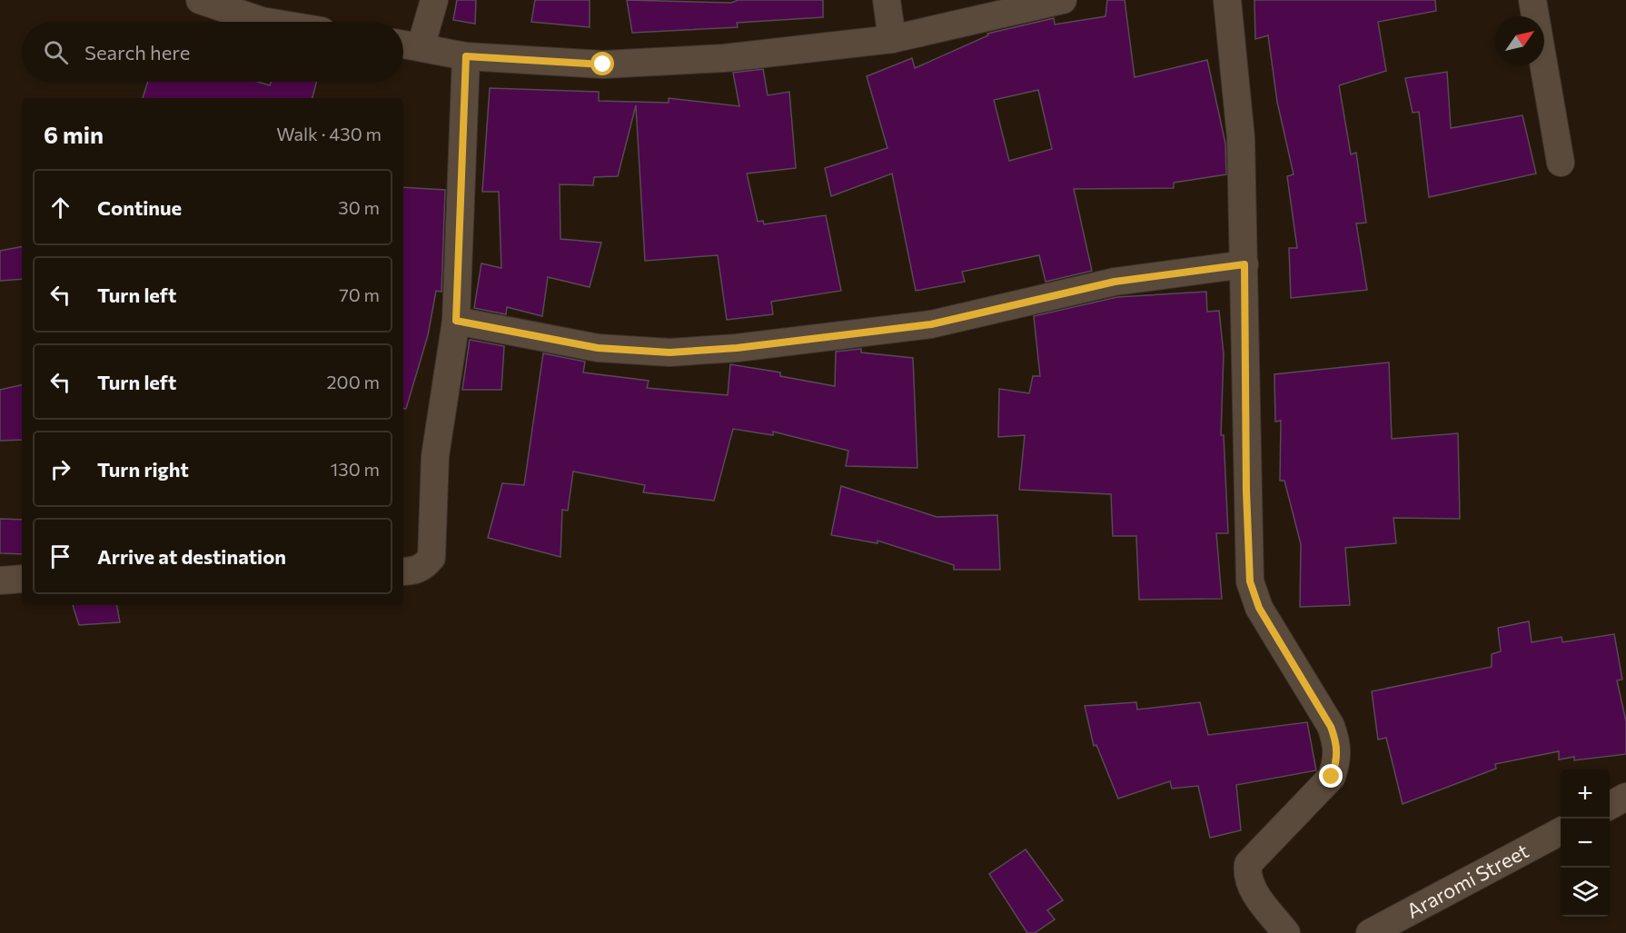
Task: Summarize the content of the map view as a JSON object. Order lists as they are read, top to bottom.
{
  "streets": {
    "street": ["Araromi Street"]
  },
  "north": "top right",
  "page": {
    "search": "Search here",
    "heading": ["6 min", "Walk · 430 m"],
    "list": [
      ["Continue", "30 m"],
      ["Turn left", "70 m"],
      ["Turn left", "200 m"],
      ["Turn right", "130 m"],
      "Arrive at destination"
    ],
    "map_buttons": ["+", "−"]
  }
}
